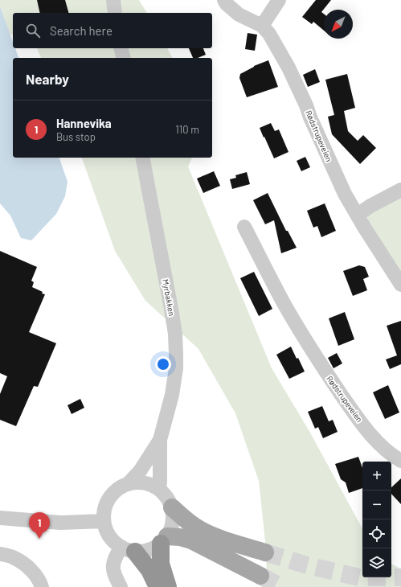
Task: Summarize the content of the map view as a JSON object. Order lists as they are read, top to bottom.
{
  "streets": {
    "street": ["Rødstrupeveien", "Myrbakken"]
  },
  "north": "bottom left",
  "page": {
    "search": "Search here",
    "heading": "Nearby",
    "list": [
      {
        "mark": "1",
        "name": "Hannevika",
        "note": "Bus stop",
        "value": "110 m"
      }
    ],
    "map_buttons": ["+", "−"],
    "pins": "1"
  }
}
